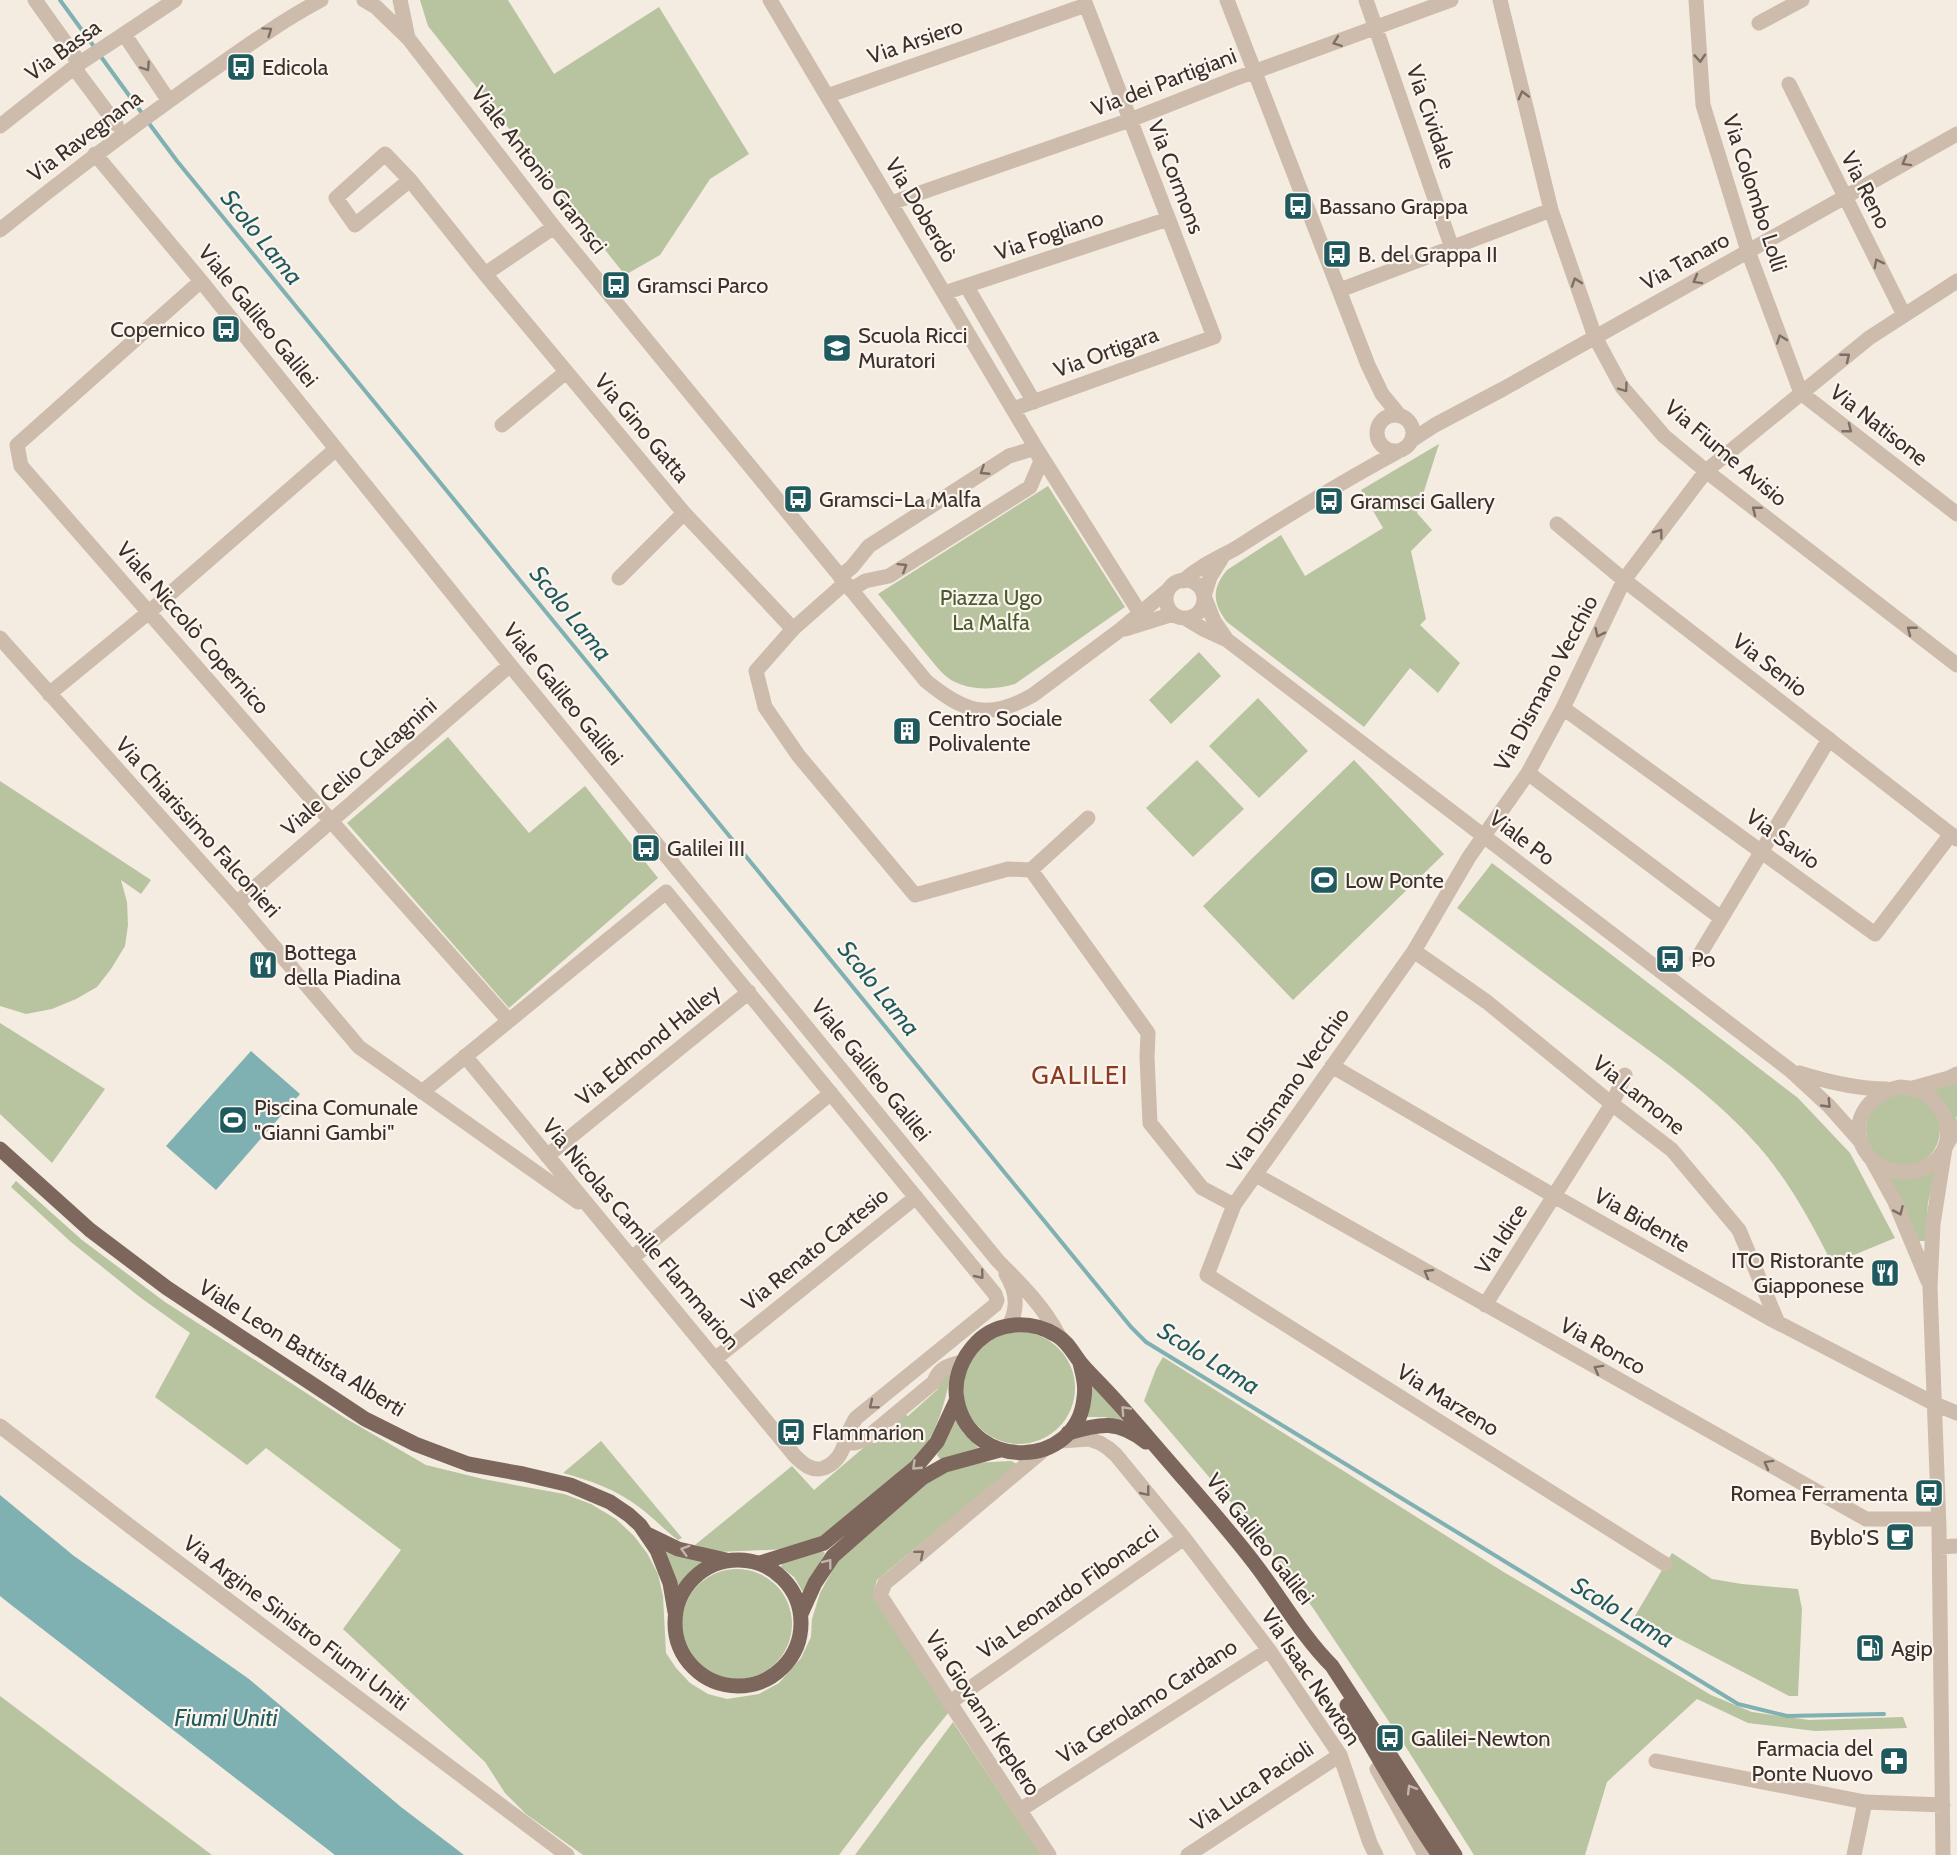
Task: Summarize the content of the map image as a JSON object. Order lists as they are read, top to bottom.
{
  "streets": {
    "main road": ["Viale Leon Battista Alberti", "Via Galileo Galilei"],
    "street": [
      "Via Arsiero",
      "Via Bassa",
      "Via dei Partigiani",
      "Via Cividale",
      "Via Ravegnana",
      "Viale Antonio Gramsci",
      "Via Cormons",
      "Via Reno",
      "Via Colombo Lolli",
      "Via Doberdò",
      "Via Fogliano",
      "Via Tanaro",
      "Viale Galileo Galilei",
      "Via Ortigara",
      "Via Natisone",
      "Via Gino Gatta",
      "Via Fiume Avisio",
      "Viale Niccolò Copernico",
      "Via Senio",
      "Via Dismano Vecchio",
      "Viale Celio Calcagnini",
      "Via Chiarissimo Falconieri",
      "Viale Po",
      "Via Savio",
      "Via Edmond Halley",
      "Via Lamone",
      "Via Bidente",
      "Via Nicolas Camille Flammarion",
      "Via Idice",
      "Via Renato Cartesio",
      "Via Ronco",
      "Via Marzeno",
      "Via Leonardo Fibonacci",
      "Via Argine Sinistro Fiumi Uniti",
      "Via Isaac Newton",
      "Via Gerolamo Cardano",
      "Via Giovanni Keplero",
      "Via Luca Pacioli"
    ]
  },
  "crossings": [
    ["Via Arsiero", "Via Cormons"],
    ["Via Arsiero", "Via Doberdò"],
    ["Via Bassa", "Via Ravegnana"],
    ["Via dei Partigiani", "Via Cividale"],
    ["Via dei Partigiani", "Via Cormons"],
    ["Via dei Partigiani", "Via Doberdò"],
    ["Via Ravegnana", "Viale Galileo Galilei"],
    ["Viale Antonio Gramsci", "Viale Po"],
    ["Via Cormons", "Via Fogliano"],
    ["Via Cormons", "Via Ortigara"],
    ["Via Reno", "Via Tanaro"],
    ["Via Reno", "Via Dismano Vecchio"],
    ["Via Colombo Lolli", "Via Tanaro"],
    ["Via Colombo Lolli", "Via Natisone"],
    ["Via Colombo Lolli", "Via Dismano Vecchio"],
    ["Via Doberdò", "Via Fogliano"],
    ["Via Doberdò", "Via Ortigara"],
    ["Via Tanaro", "Via Fiume Avisio"],
    ["Viale Galileo Galilei", "Viale Niccolò Copernico"],
    ["Viale Galileo Galilei", "Viale Celio Calcagnini"],
    ["Via Natisone", "Via Dismano Vecchio"],
    ["Via Fiume Avisio", "Via Dismano Vecchio"],
    ["Viale Niccolò Copernico", "Viale Celio Calcagnini"],
    ["Via Senio", "Via Dismano Vecchio"],
    ["Via Senio", "Via Savio"],
    ["Via Dismano Vecchio", "Viale Po"],
    ["Via Dismano Vecchio", "Via Savio"],
    ["Via Dismano Vecchio", "Via Lamone"],
    ["Via Dismano Vecchio", "Via Bidente"],
    ["Via Dismano Vecchio", "Via Ronco"],
    ["Via Dismano Vecchio", "Via Marzeno"],
    ["Viale Celio Calcagnini", "Via Chiarissimo Falconieri"],
    ["Via Chiarissimo Falconieri", "Via Nicolas Camille Flammarion"],
    ["Via Edmond Halley", "Via Nicolas Camille Flammarion"],
    ["Via Lamone", "Via Bidente"],
    ["Via Lamone", "Via Idice"],
    ["Via Bidente", "Via Idice"],
    ["Via Nicolas Camille Flammarion", "Via Renato Cartesio"],
    ["Via Idice", "Via Ronco"],
    ["Via Galileo Galilei", "Via Isaac Newton"],
    ["Via Galileo Galilei", "Via Giovanni Keplero"],
    ["Via Leonardo Fibonacci", "Via Isaac Newton"],
    ["Via Leonardo Fibonacci", "Via Giovanni Keplero"],
    ["Via Isaac Newton", "Via Gerolamo Cardano"],
    ["Via Isaac Newton", "Via Giovanni Keplero"],
    ["Via Isaac Newton", "Via Luca Pacioli"],
    ["Via Gerolamo Cardano", "Via Giovanni Keplero"]
  ],
  "one_way": [
    "Via Reno",
    "Via Tanaro",
    "Via Natisone",
    "Via Ronco"
  ],
  "districts": ["GALILEI"],
  "water": ["Scolo Lama", "Fiumi Uniti"],
  "parks": ["Piazza Ugo La Malfa"],
  "places": {
    "bus stop": [
      "Edicola",
      "Bassano Grappa",
      "B. del Grappa II",
      "Gramsci Parco",
      "Copernico",
      "Gramsci-La Malfa",
      "Gramsci Gallery",
      "Galilei III",
      "Po",
      "Flammarion",
      "Romea Ferramenta",
      "Galilei-Newton"
    ],
    "school or university": ["Scuola Ricci Muratori"],
    "building": ["Centro Sociale Polivalente"],
    "sports": ["Low Ponte", "Piscina Comunale \"Gianni Gambi\""],
    "restaurant": ["Bottega della Piadina", "ITO Ristorante Giapponese"],
    "cafe": ["Byblo'S"],
    "fuel station": ["Agip"],
    "pharmacy": ["Farmacia del Ponte Nuovo"]
  }
}
